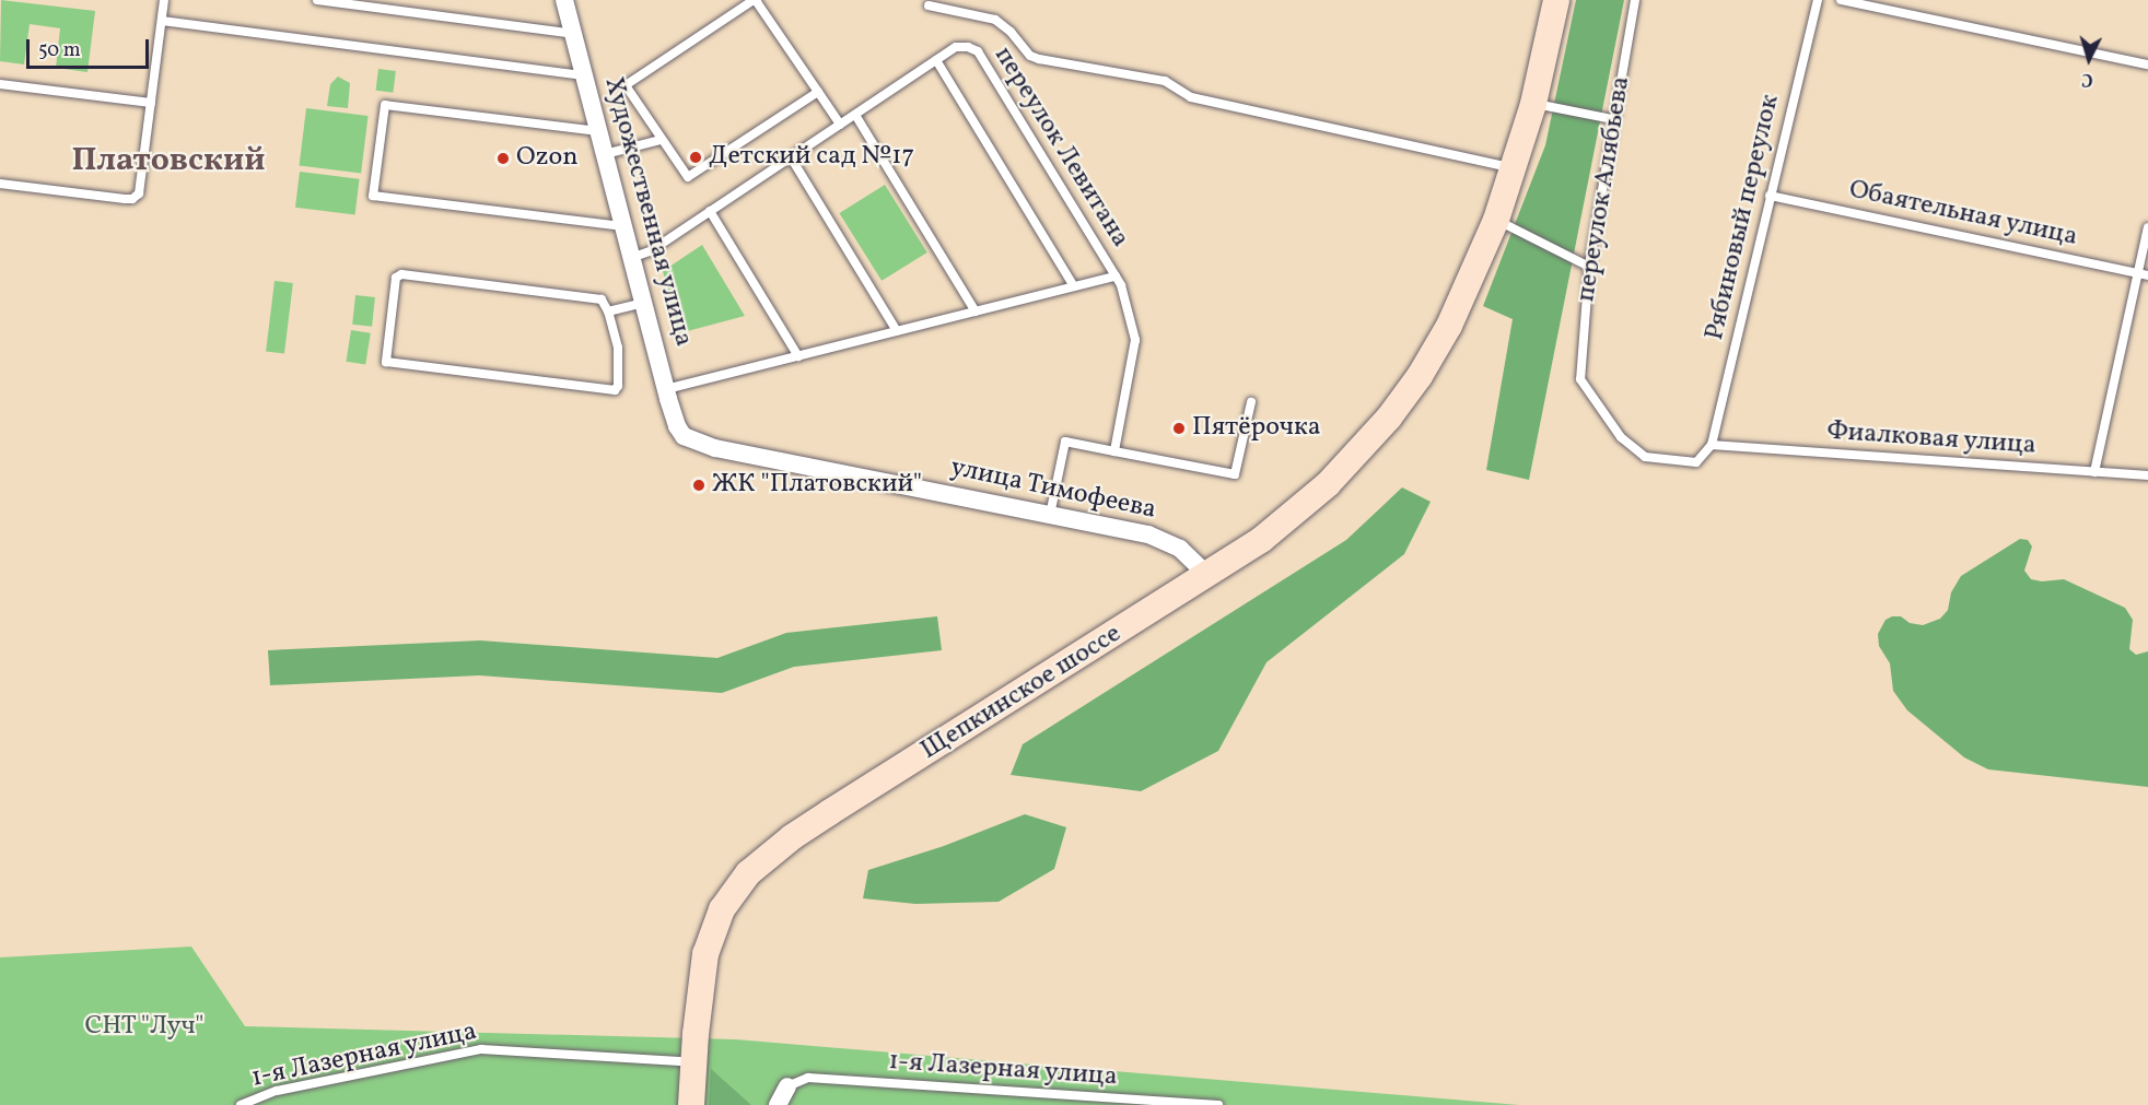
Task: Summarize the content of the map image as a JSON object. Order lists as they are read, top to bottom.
{
  "streets": {
    "main road": ["Щепкинское шоссе"],
    "street": ["Художественная улица", "улица Тимофеева"],
    "lane": [
      "переулок Левитана",
      "переулок Алябьева",
      "Обаятельная улица",
      "Рябиновый переулок",
      "Фиалковая улица",
      "1-я Лазерная улица"
    ]
  },
  "crossings": [
    ["переулок Алябьева", "Рябиновый переулок"],
    ["переулок Алябьева", "Фиалковая улица"],
    ["Художественная улица", "улица Тимофеева"],
    ["Обаятельная улица", "Рябиновый переулок"],
    ["Рябиновый переулок", "Фиалковая улица"],
    ["улица Тимофеева", "Щепкинское шоссе"],
    ["Щепкинское шоссе", "1-я Лазерная улица"]
  ],
  "districts": ["Платовский"],
  "parks": ["СНТ \"Луч\""],
  "places": [
    "Детский сад №17",
    "Ozon",
    "Пятёрочка",
    "ЖК \"Платовский\""
  ],
  "scale_bar": "50 m",
  "north": "bottom"
}
